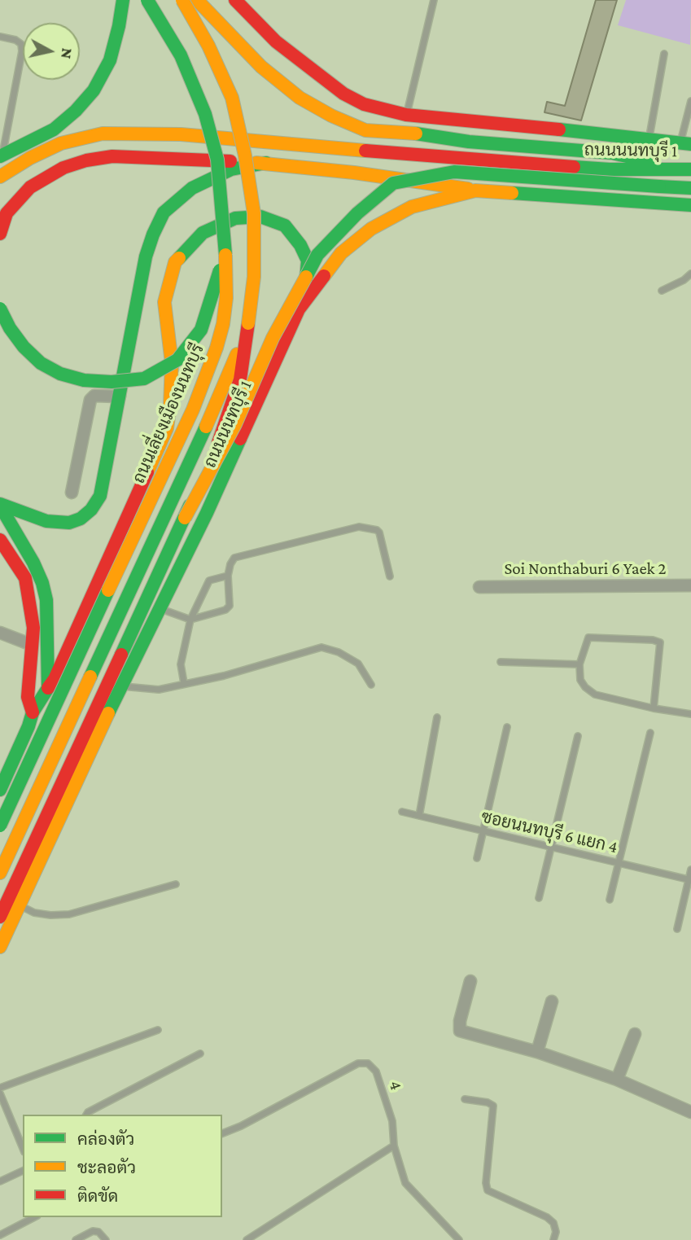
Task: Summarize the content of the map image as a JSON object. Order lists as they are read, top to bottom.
{
  "streets": {
    "main road": ["ถนนนนทบุรี 1", "ถนนเลี่ยงเมืองนนทบุรี"],
    "street": ["Soi Nonthaburi 6 Yaek 2"],
    "lane": ["ซอยนนทบุรี 6 แยก 4", "4"]
  },
  "legend": ["คล่องตัว", "ชะลอตัว", "ติดขัด"],
  "north": "right"
}
